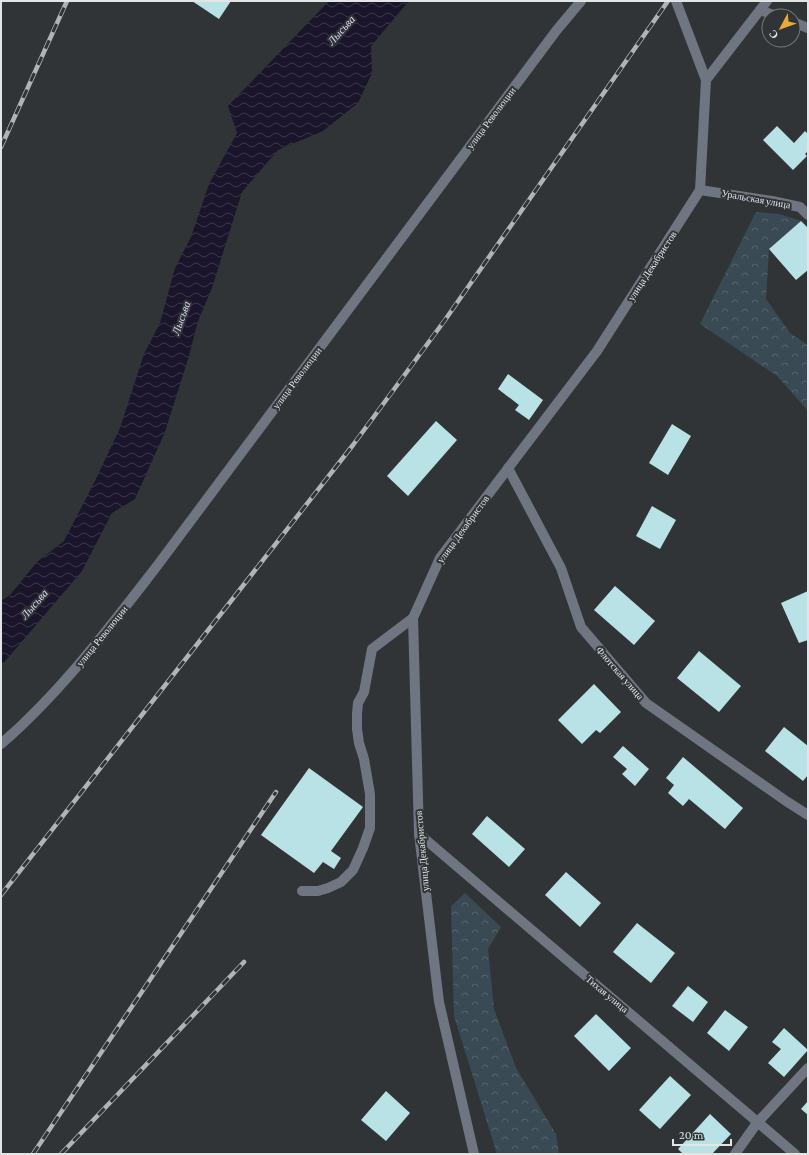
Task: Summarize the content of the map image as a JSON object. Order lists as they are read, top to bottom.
{
  "streets": {
    "street": [
      "улица Революции",
      "Уральская улица",
      "улица Декабристов",
      "Флотская улица",
      "Тихая улица"
    ]
  },
  "crossings": [
    ["Уральская улица", "улица Декабристов"],
    ["улица Декабристов", "Флотская улица"],
    ["улица Декабристов", "Тихая улица"]
  ],
  "water": ["Лысьва"],
  "scale_bar": "20 m",
  "north": "bottom left"
}
